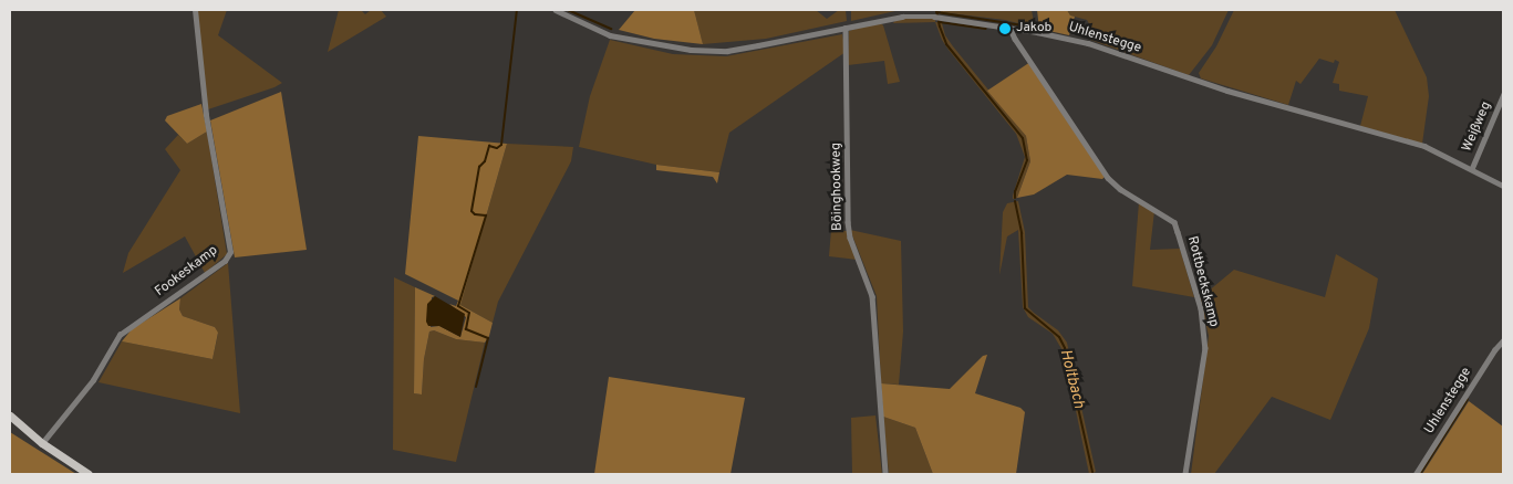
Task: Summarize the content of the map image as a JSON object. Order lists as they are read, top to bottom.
{
  "streets": {
    "street": [
      "Uhlenstegge",
      "Weißweg",
      "Böinghookweg",
      "Fookeskamp",
      "Rottbeckskamp"
    ]
  },
  "crossings": [
    ["Uhlenstegge", "Weißweg"],
    ["Uhlenstegge", "Böinghookweg"],
    ["Uhlenstegge", "Rottbeckskamp"]
  ],
  "water": ["Holtbach"],
  "places": ["Jakob"]
}
